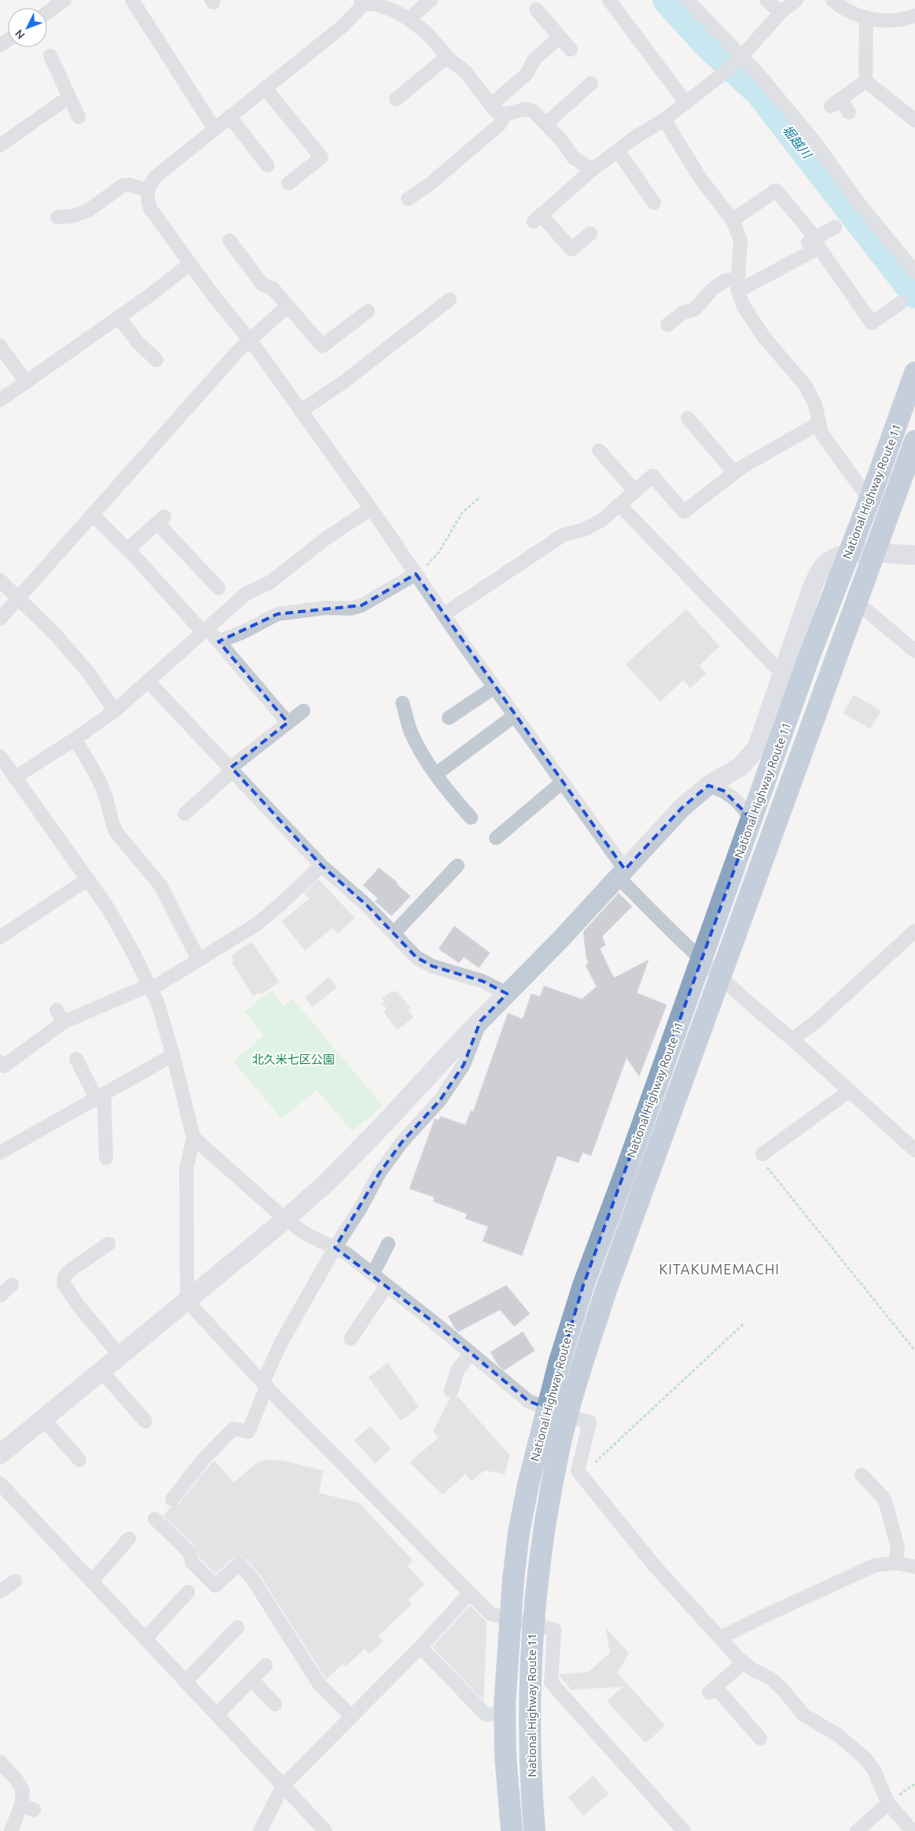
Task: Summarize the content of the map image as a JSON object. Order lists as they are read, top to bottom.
{
  "streets": {
    "highway": ["National Highway Route 11"]
  },
  "districts": ["KITAKUMEMACHI"],
  "water": ["堀越川"],
  "parks": ["北久米七区公園"],
  "north": "bottom left"
}
